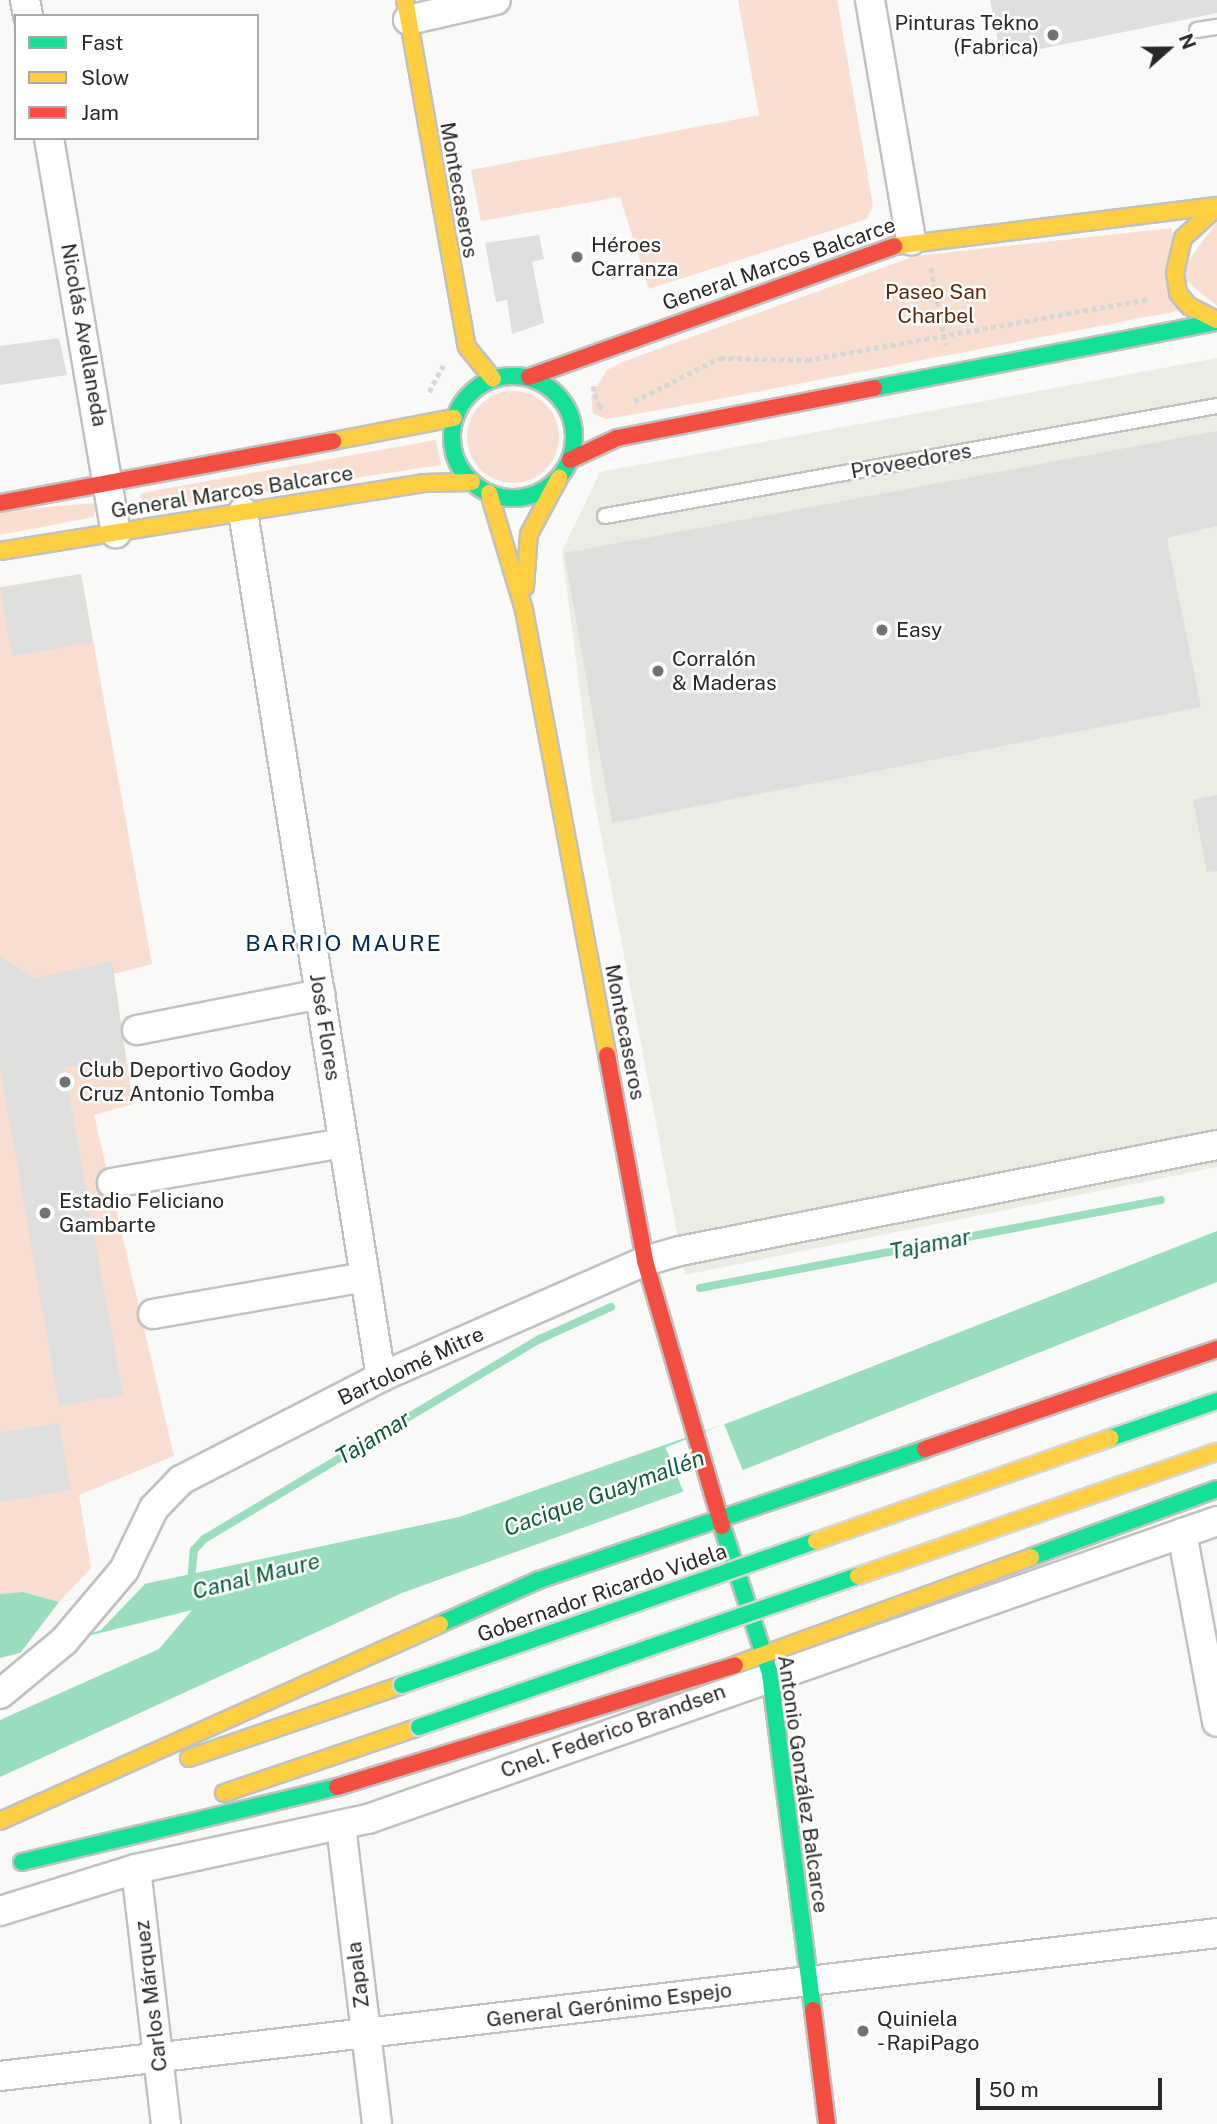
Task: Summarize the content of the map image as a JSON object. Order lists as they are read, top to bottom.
{
  "streets": {
    "main road": [
      "Montecaseros",
      "General Marcos Balcarce",
      "Gobernador Ricardo Videla",
      "Antonio González Balcarce"
    ],
    "street": [
      "Nicolás Avellaneda",
      "José Flores",
      "Bartolomé Mitre",
      "Cnel. Federico Brandsen",
      "Zapala",
      "Carlos Márquez",
      "General Gerónimo Espejo"
    ],
    "lane": ["Proveedores"]
  },
  "crossings": [
    ["Montecaseros", "General Marcos Balcarce"],
    ["Montecaseros", "Bartolomé Mitre"],
    ["Montecaseros", "Antonio González Balcarce"],
    ["General Marcos Balcarce", "Nicolás Avellaneda"],
    ["General Marcos Balcarce", "José Flores"],
    ["José Flores", "Bartolomé Mitre"],
    ["Cnel. Federico Brandsen", "Antonio González Balcarce"],
    ["Cnel. Federico Brandsen", "Zapala"],
    ["Cnel. Federico Brandsen", "Carlos Márquez"],
    ["Antonio González Balcarce", "General Gerónimo Espejo"],
    ["Zapala", "General Gerónimo Espejo"],
    ["Carlos Márquez", "General Gerónimo Espejo"]
  ],
  "districts": ["BARRIO MAURE"],
  "water": ["Tajamar", "Cacique Guaymallén", "Canal Maure"],
  "parks": ["Paseo San Charbel"],
  "places": [
    "Pinturas Tekno (Fabrica)",
    "Héroes Carranza",
    "Easy",
    "Corralón & Maderas",
    "Club Deportivo Godoy Cruz Antonio Tomba",
    "Estadio Feliciano Gambarte",
    "Quiniela - RapiPago"
  ],
  "legend": ["Fast", "Slow", "Jam"],
  "scale_bar": "50 m",
  "north": "right"
}
